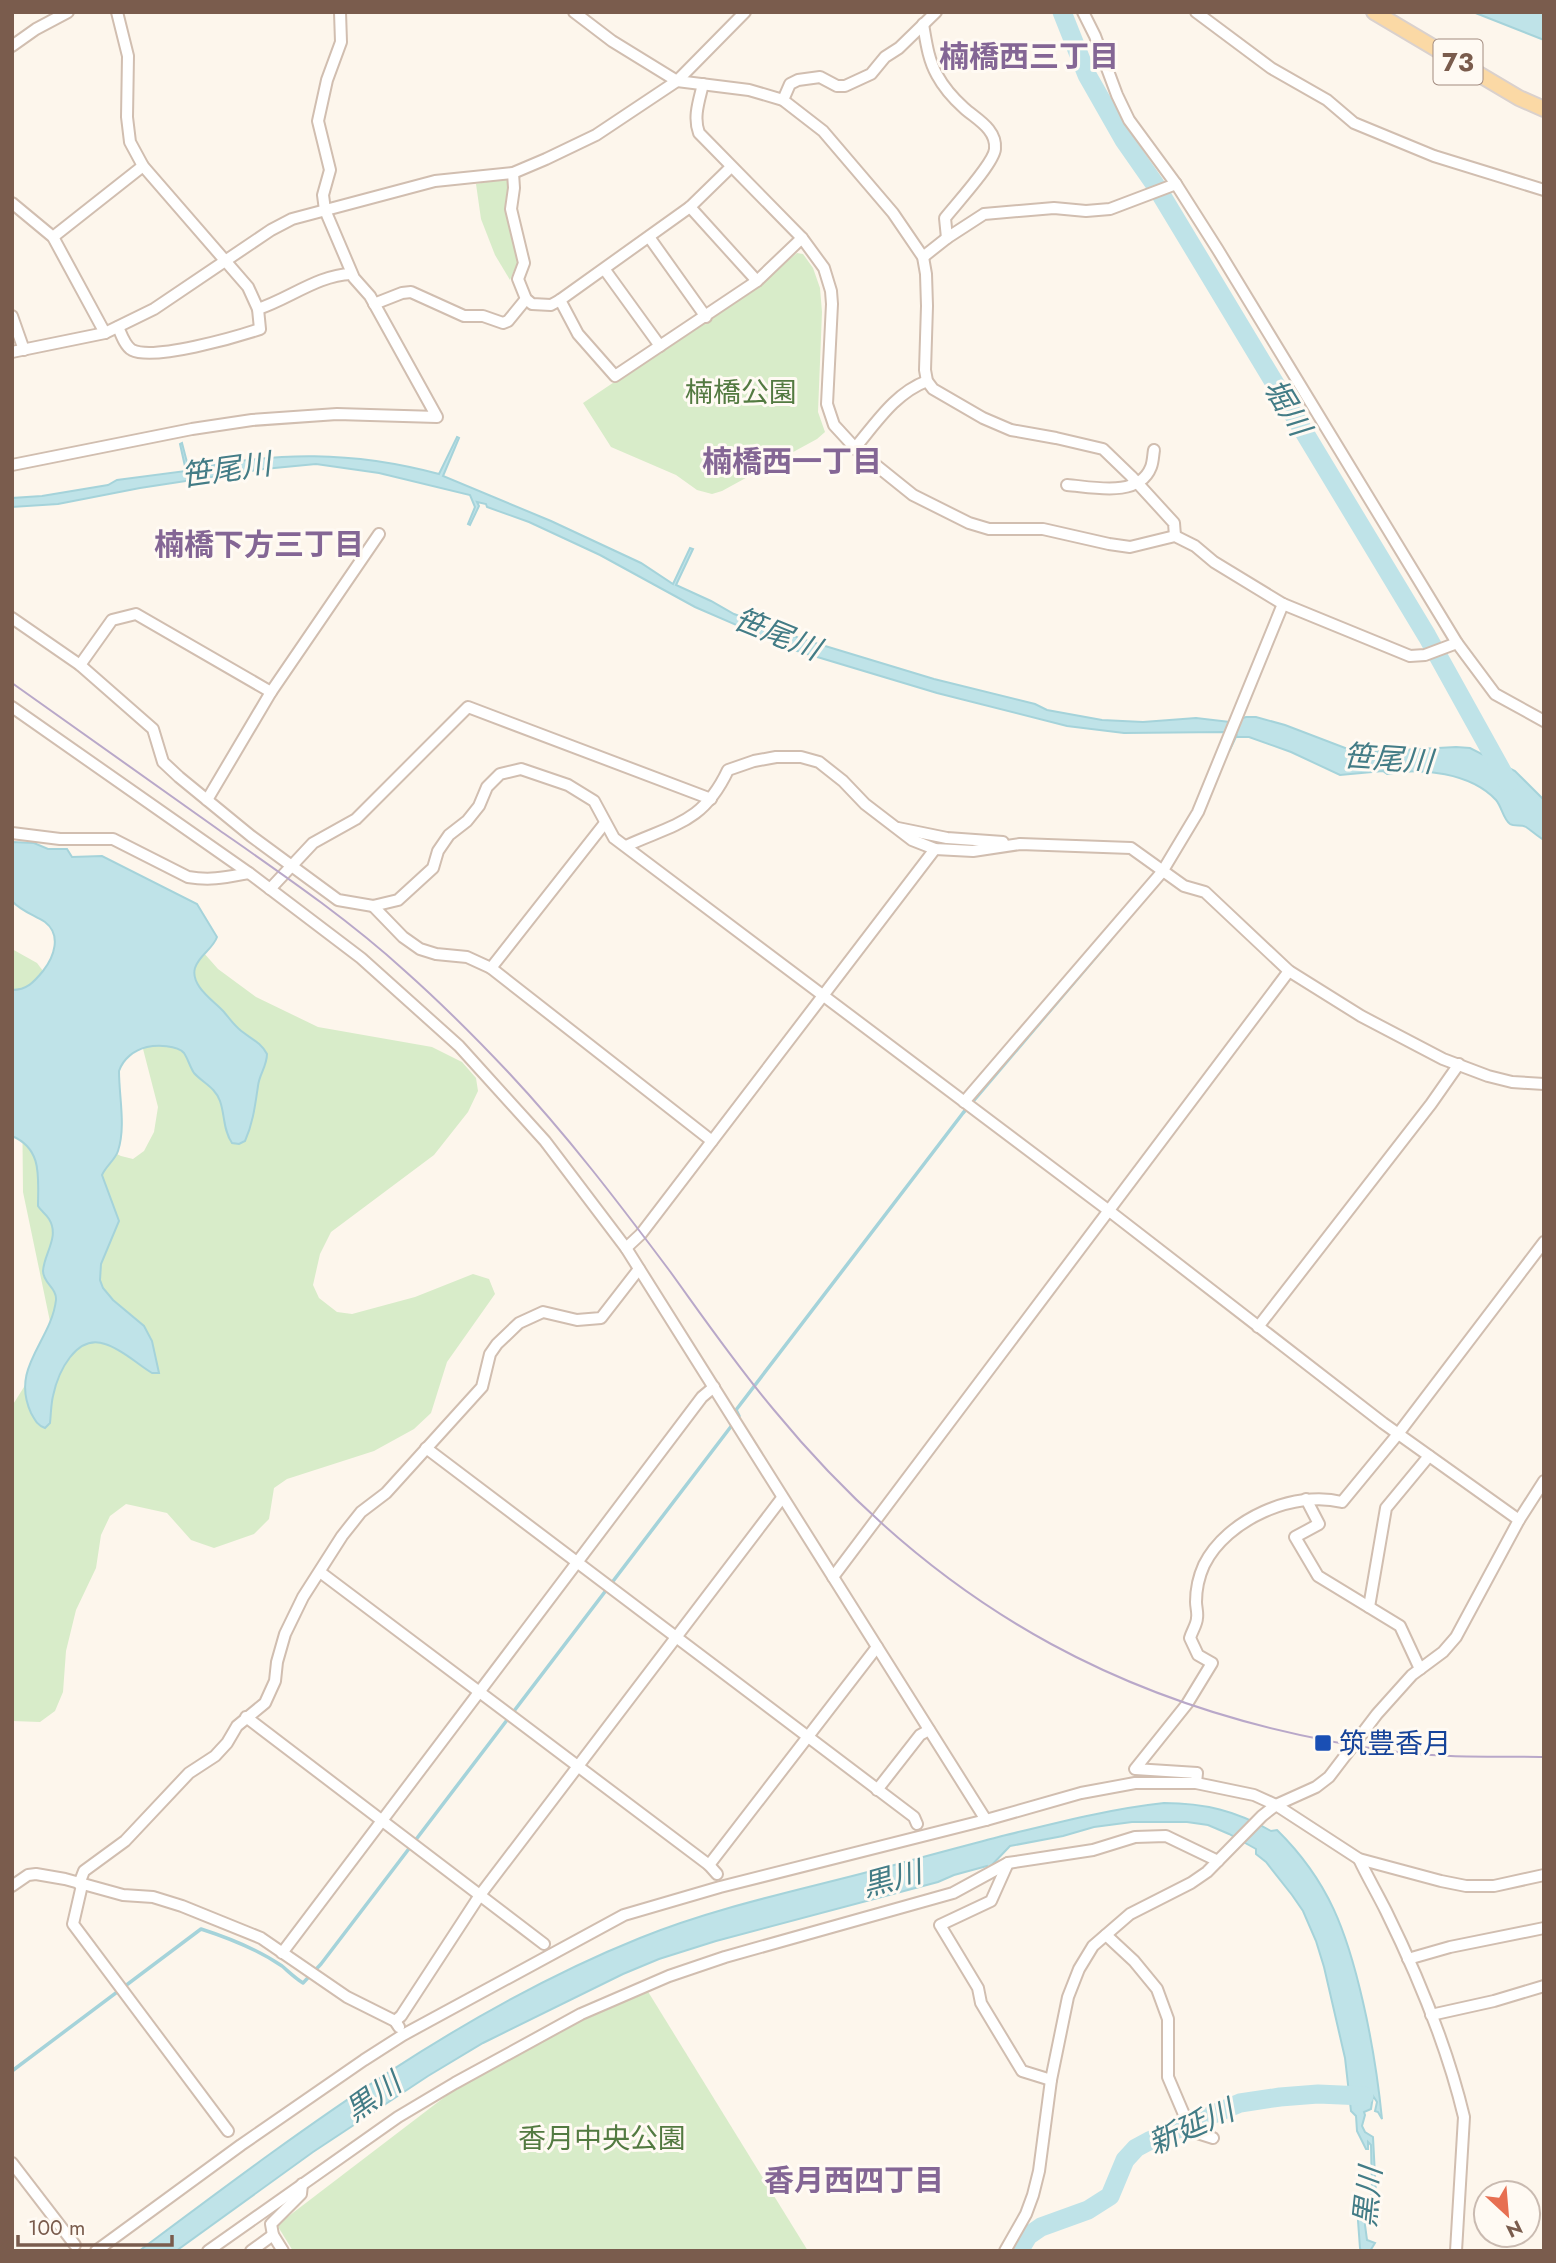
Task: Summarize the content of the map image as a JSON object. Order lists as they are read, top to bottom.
{
  "streets": {
    "main road": ["73"]
  },
  "districts": [
    "楠橋西三丁目",
    "楠橋西一丁目",
    "楠橋下方三丁目",
    "香月西四丁目"
  ],
  "water": [
    "堀川",
    "笹尾川",
    "黒川",
    "新延川"
  ],
  "parks": ["楠橋公園", "香月中央公園"],
  "places": {
    "transit": ["筑豊香月"]
  },
  "scale_bar": "100 m",
  "north": "bottom right"
}
